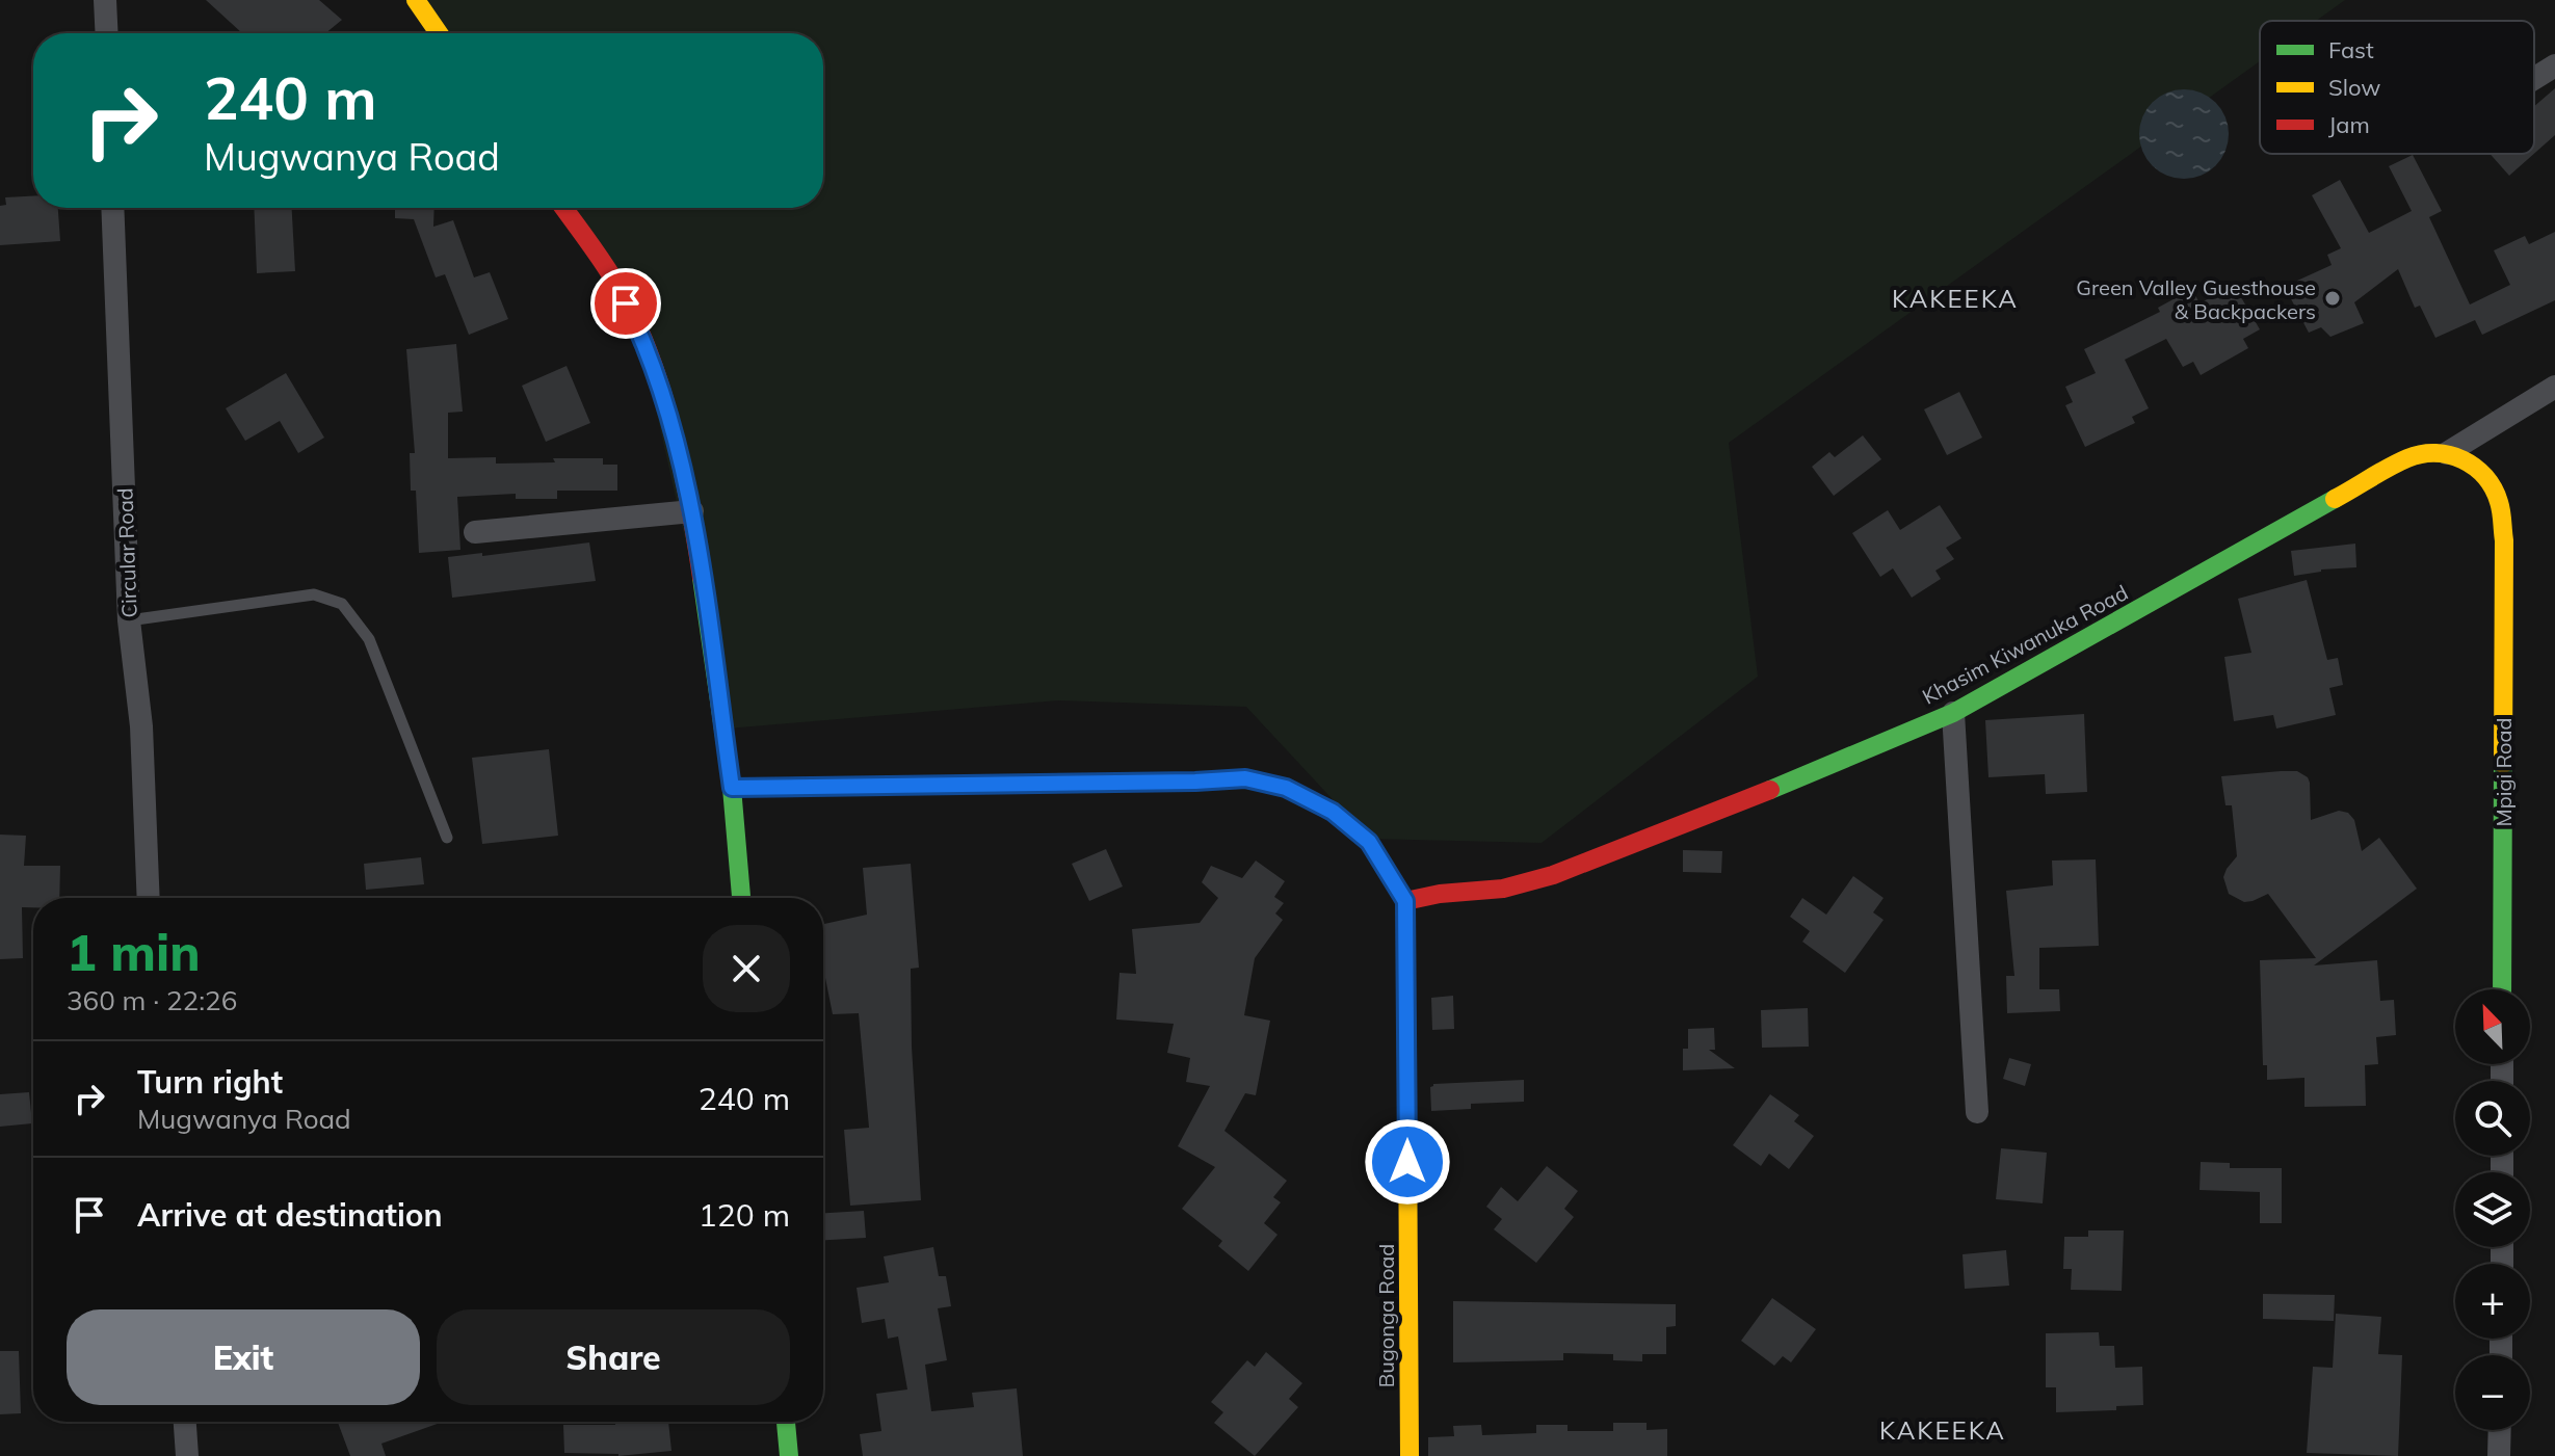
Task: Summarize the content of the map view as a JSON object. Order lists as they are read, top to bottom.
{
  "streets": {
    "street": [
      "Circular Road",
      "Khasim Kiwanuka Road",
      "Mpigi Road",
      "Bugonga Road"
    ]
  },
  "crossings": [
    ["Khasim Kiwanuka Road", "Mpigi Road"],
    ["Khasim Kiwanuka Road", "Bugonga Road"]
  ],
  "districts": ["KAKEEKA", "KAKEEKA"],
  "places": ["Green Valley Guesthouse & Backpackers"],
  "legend": ["Fast", "Slow", "Jam"],
  "north": "top left",
  "page": {
    "turn": ["240 m", "Mugwanya Road"],
    "heading": ["1 min", "360 m · 22:26"],
    "map_buttons": ["+", "−"],
    "list": [
      {
        "name": "Turn right",
        "note": "Mugwanya Road",
        "value": "240 m"
      },
      {
        "name": "Arrive at destination",
        "value": "120 m"
      }
    ],
    "buttons": ["Exit", "Share"]
  }
}
